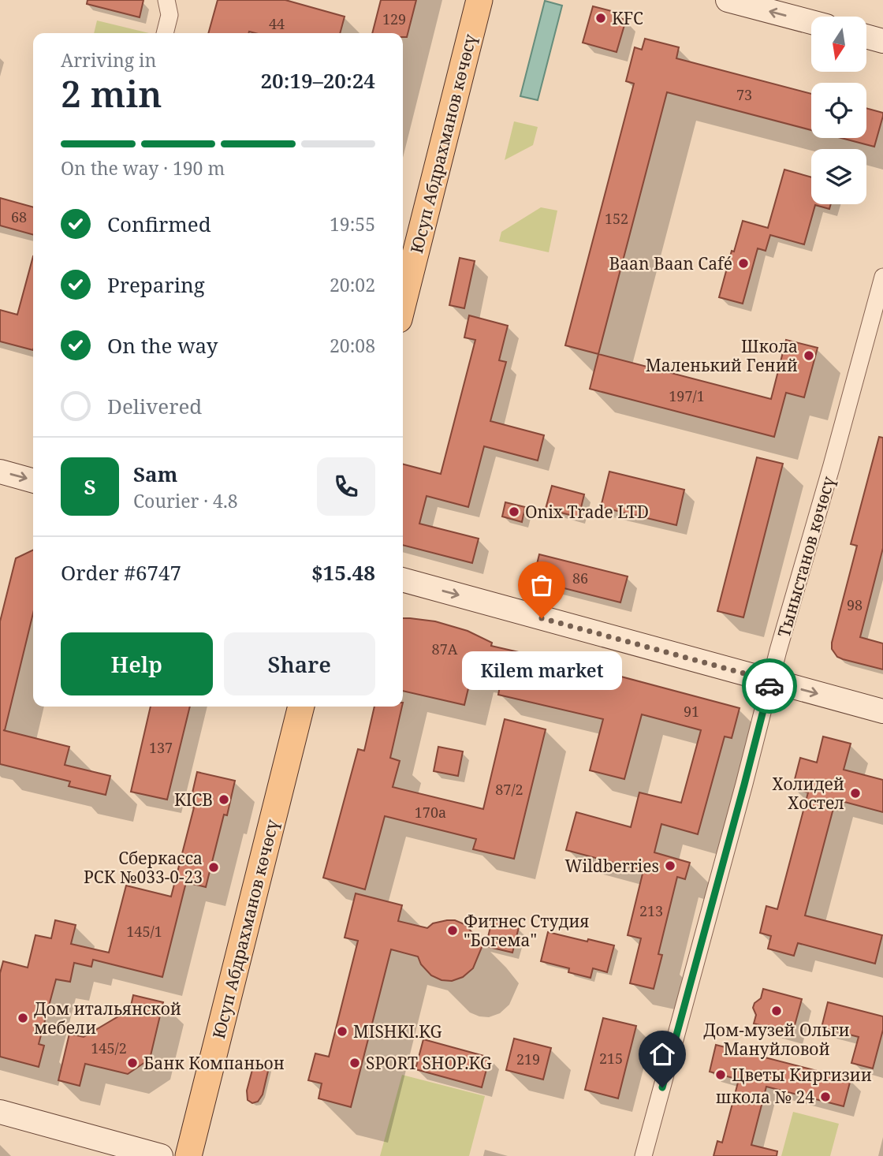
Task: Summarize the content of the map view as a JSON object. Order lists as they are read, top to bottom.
{
  "streets": {
    "main road": ["Юсуп Абдрахманов көчөсү"],
    "street": ["Тыныстанов көчөсү"]
  },
  "places": [
    "KFC",
    "Baan Baan Café",
    "Школа Маленький Гений",
    "Onix Trade LTD",
    "Kilem market",
    "Холидей Хостел",
    "KICB",
    "Wildberries",
    "Сберкасса РСК №033-0-23",
    "Фитнес Студия \"Богема\"",
    "Дом-музей Ольги Мануйловой",
    "Дом итальянской мебели",
    "MISHKI.KG",
    "Банк Компаньон",
    "SPORT SHOP.KG",
    "Цветы Киргизии",
    "школа № 24"
  ],
  "house_numbers": [
    "129",
    "44",
    "73",
    "68",
    "152",
    "197/1",
    "86",
    "98",
    "87А",
    "91",
    "137",
    "87/2",
    "170а",
    "213",
    "145/1",
    "145/2",
    "215",
    "219"
  ],
  "north": "bottom",
  "page": {
    "heading": ["2 min", "Arriving in", "20:19–20:24"],
    "panel": [
      "Sam",
      "Courier · 4.8",
      "Order #6747",
      "$15.48"
    ],
    "bar": "On the way · 190 m",
    "list": [
      ["Confirmed", "19:55"],
      ["Preparing", "20:02"],
      ["On the way", "20:08"],
      "Delivered"
    ],
    "round": "S",
    "buttons": ["Help", "Share"],
    "bubble": "Kilem market"
  }
}
